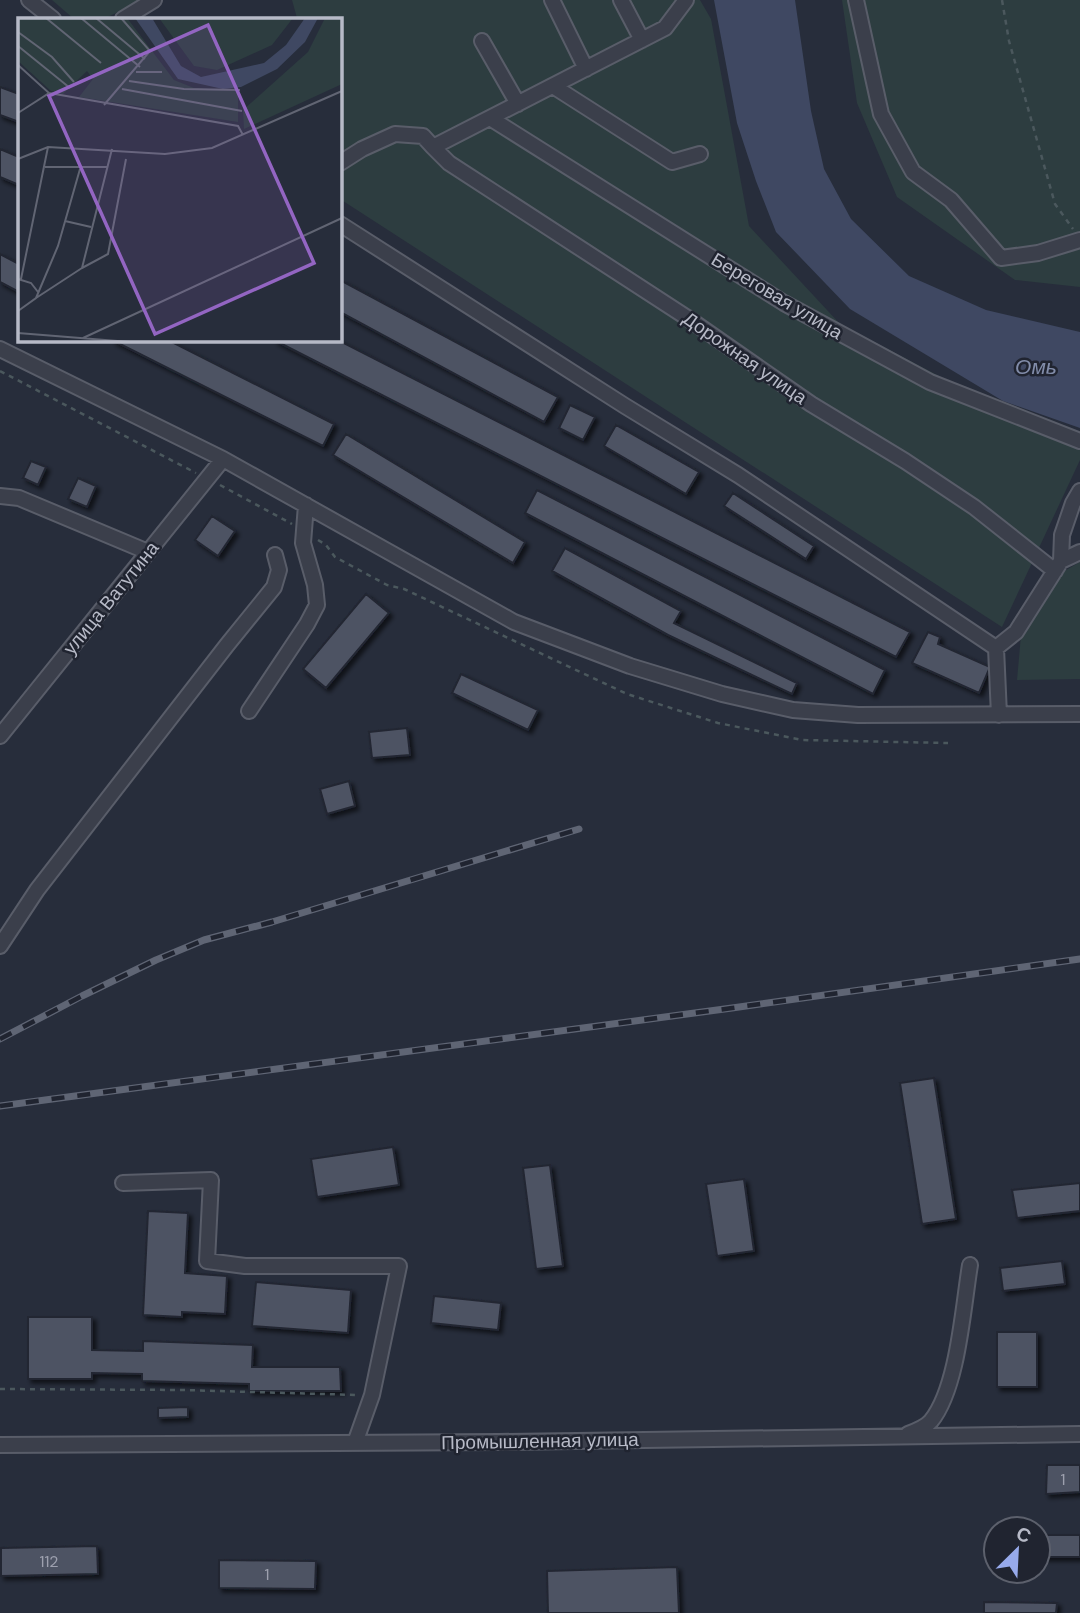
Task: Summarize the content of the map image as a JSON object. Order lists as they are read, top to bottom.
{
  "streets": {
    "street": [
      "Береговая улица",
      "Дорожная улица",
      "улица Ватутина",
      "Промышленная улица"
    ]
  },
  "water": ["Омь"],
  "house_numbers": ["1", "112", "1"],
  "north": "top right"
}
